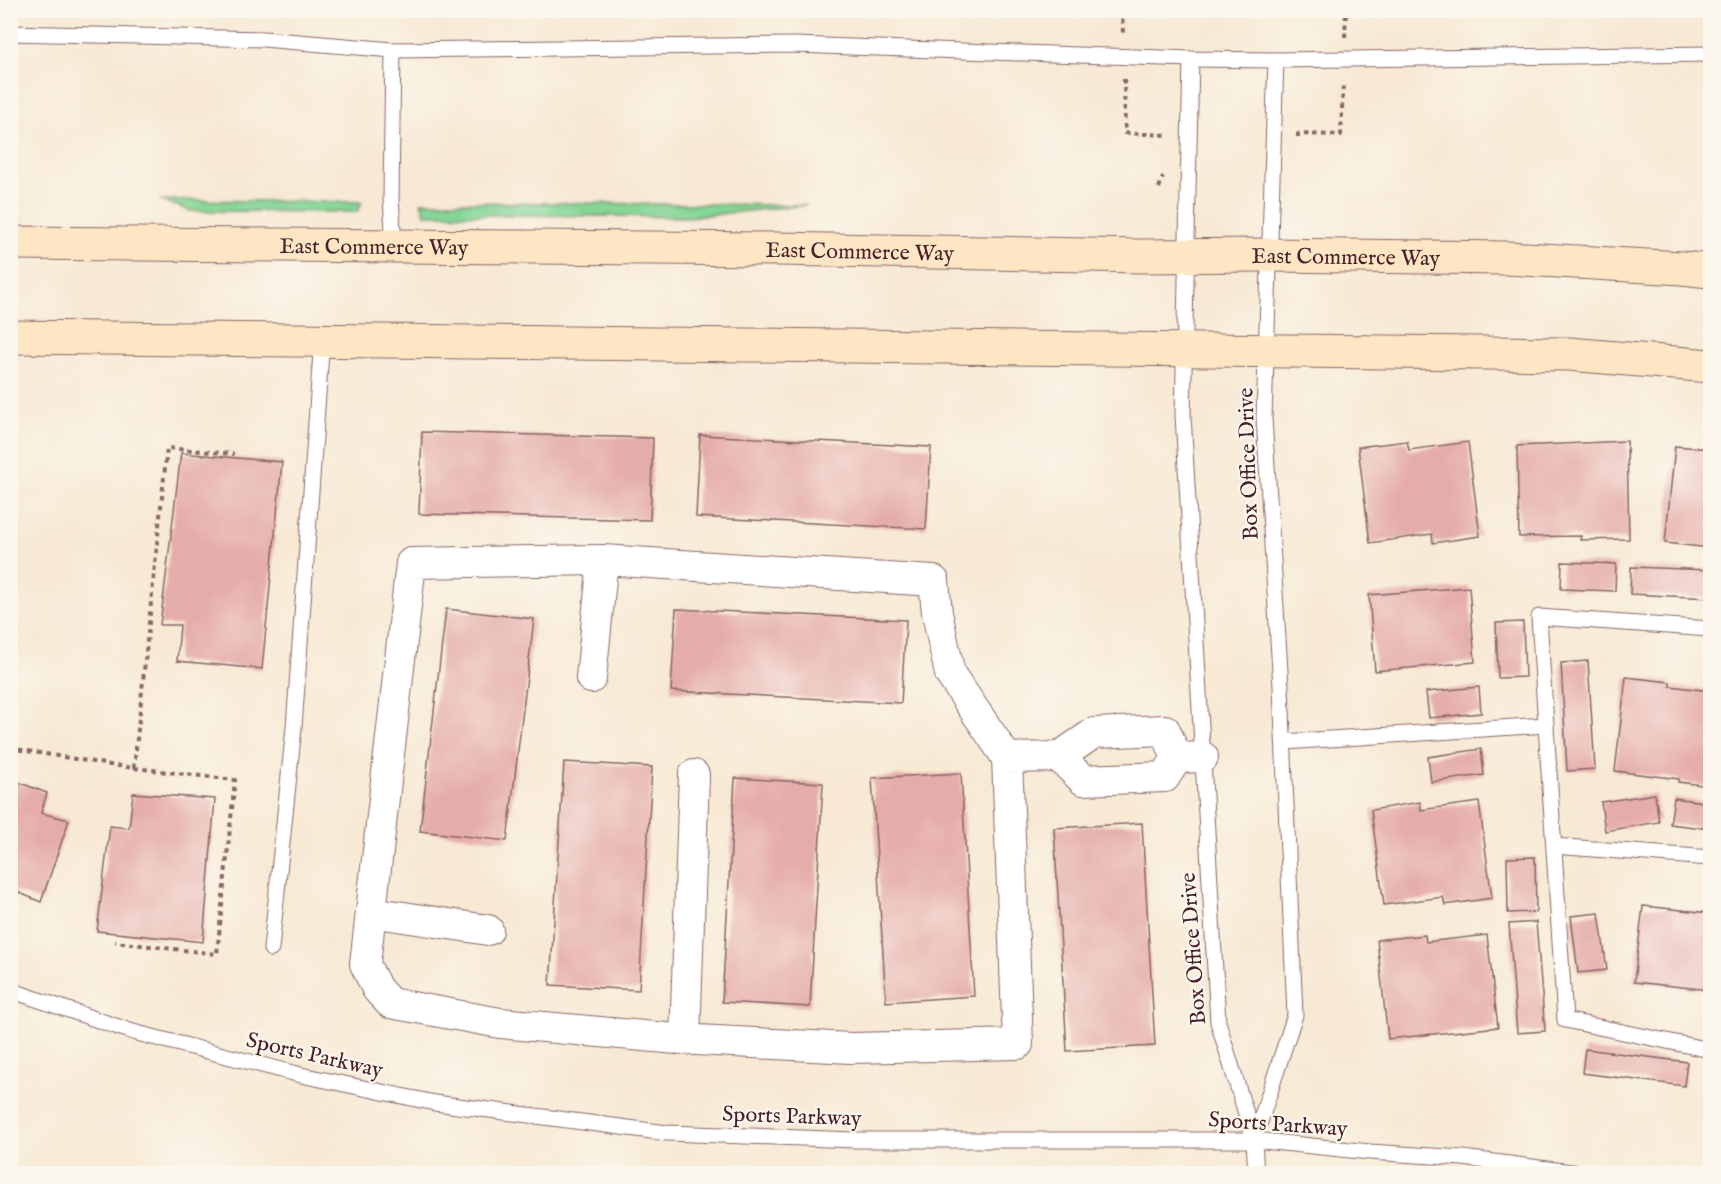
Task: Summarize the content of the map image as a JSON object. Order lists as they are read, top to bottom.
{
  "streets": {
    "main road": ["East Commerce Way"],
    "lane": ["Box Office Drive", "Sports Parkway"]
  },
  "crossings": [
    ["East Commerce Way", "Box Office Drive"],
    ["Box Office Drive", "Sports Parkway"]
  ]
}
